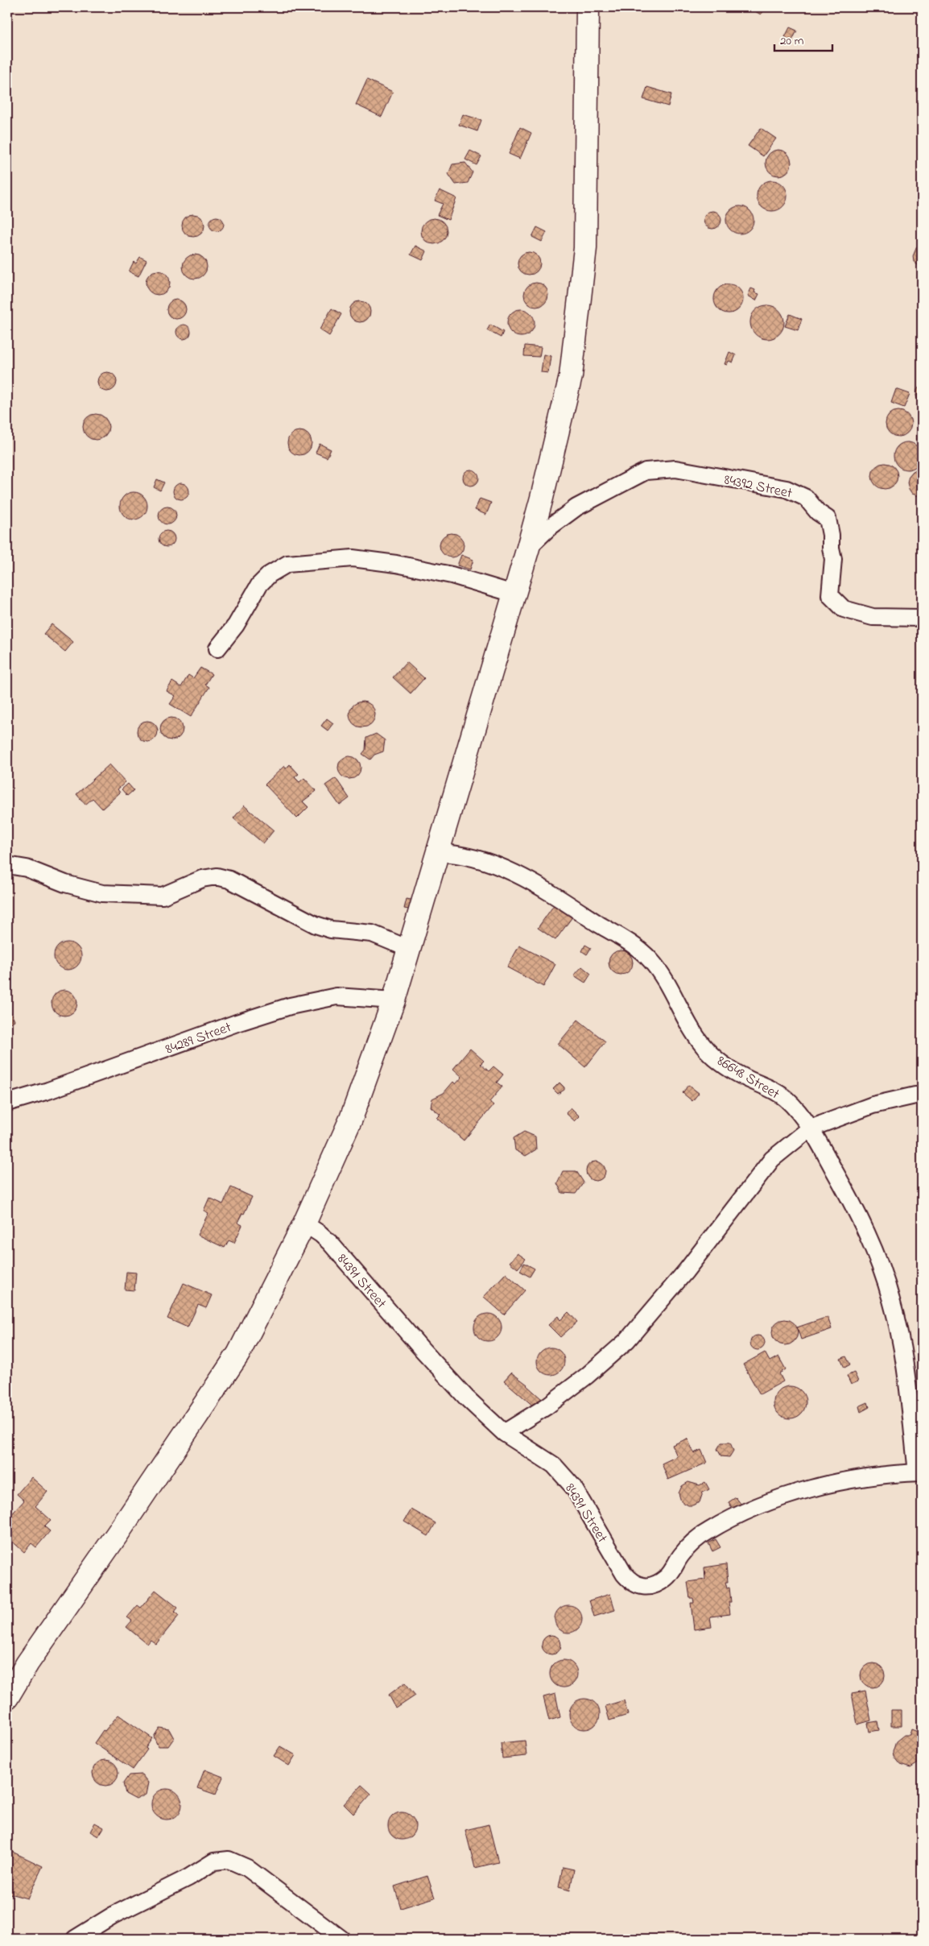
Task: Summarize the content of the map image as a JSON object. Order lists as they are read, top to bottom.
{
  "streets": {
    "street": [
      "84392 Street",
      "84289 Street",
      "86648 Street",
      "84391 Street"
    ]
  },
  "crossings": [
    ["86648 Street", "84391 Street"]
  ],
  "scale_bar": "20 m"
}
